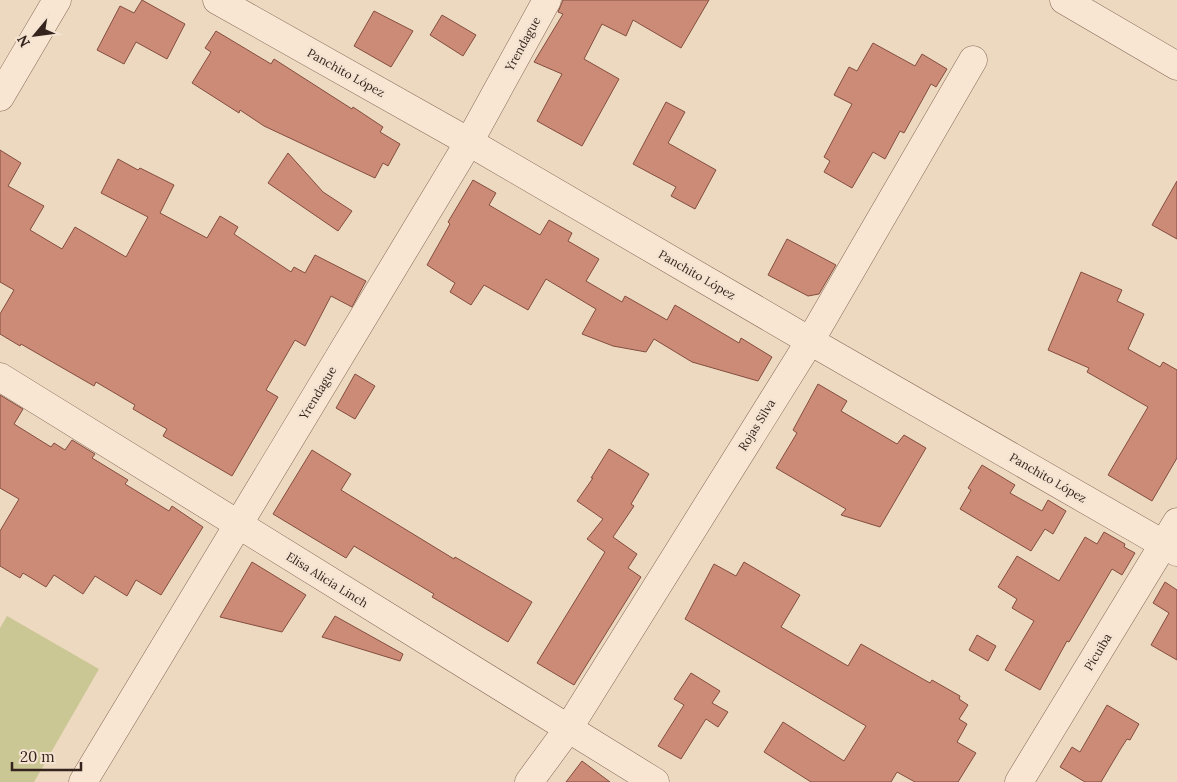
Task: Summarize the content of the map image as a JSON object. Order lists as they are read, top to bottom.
{
  "streets": {
    "street": [
      "Yrendague",
      "Panchito López",
      "Rojas Silva",
      "Elisa Alicia Linch",
      "Picuiba"
    ]
  },
  "crossings": [
    ["Yrendague", "Panchito López"],
    ["Yrendague", "Elisa Alicia Linch"],
    ["Panchito López", "Rojas Silva"],
    ["Panchito López", "Picuiba"],
    ["Rojas Silva", "Elisa Alicia Linch"]
  ],
  "scale_bar": "20 m",
  "north": "bottom left"
}
